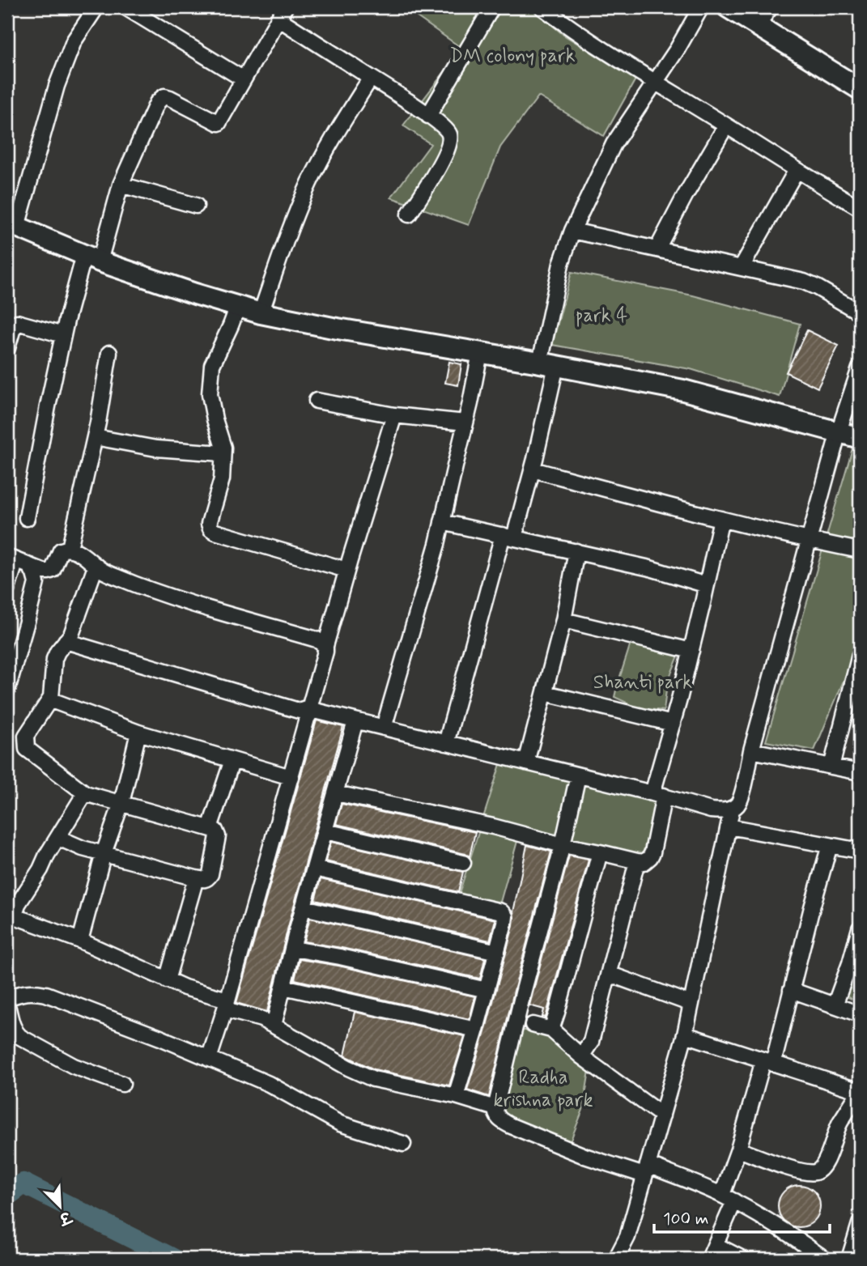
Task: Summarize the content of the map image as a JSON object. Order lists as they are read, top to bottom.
{
  "parks": [
    "DM colony park",
    "park 4",
    "Shanti park",
    "Radha krishna park"
  ],
  "scale_bar": "100 m",
  "north": "bottom right"
}
